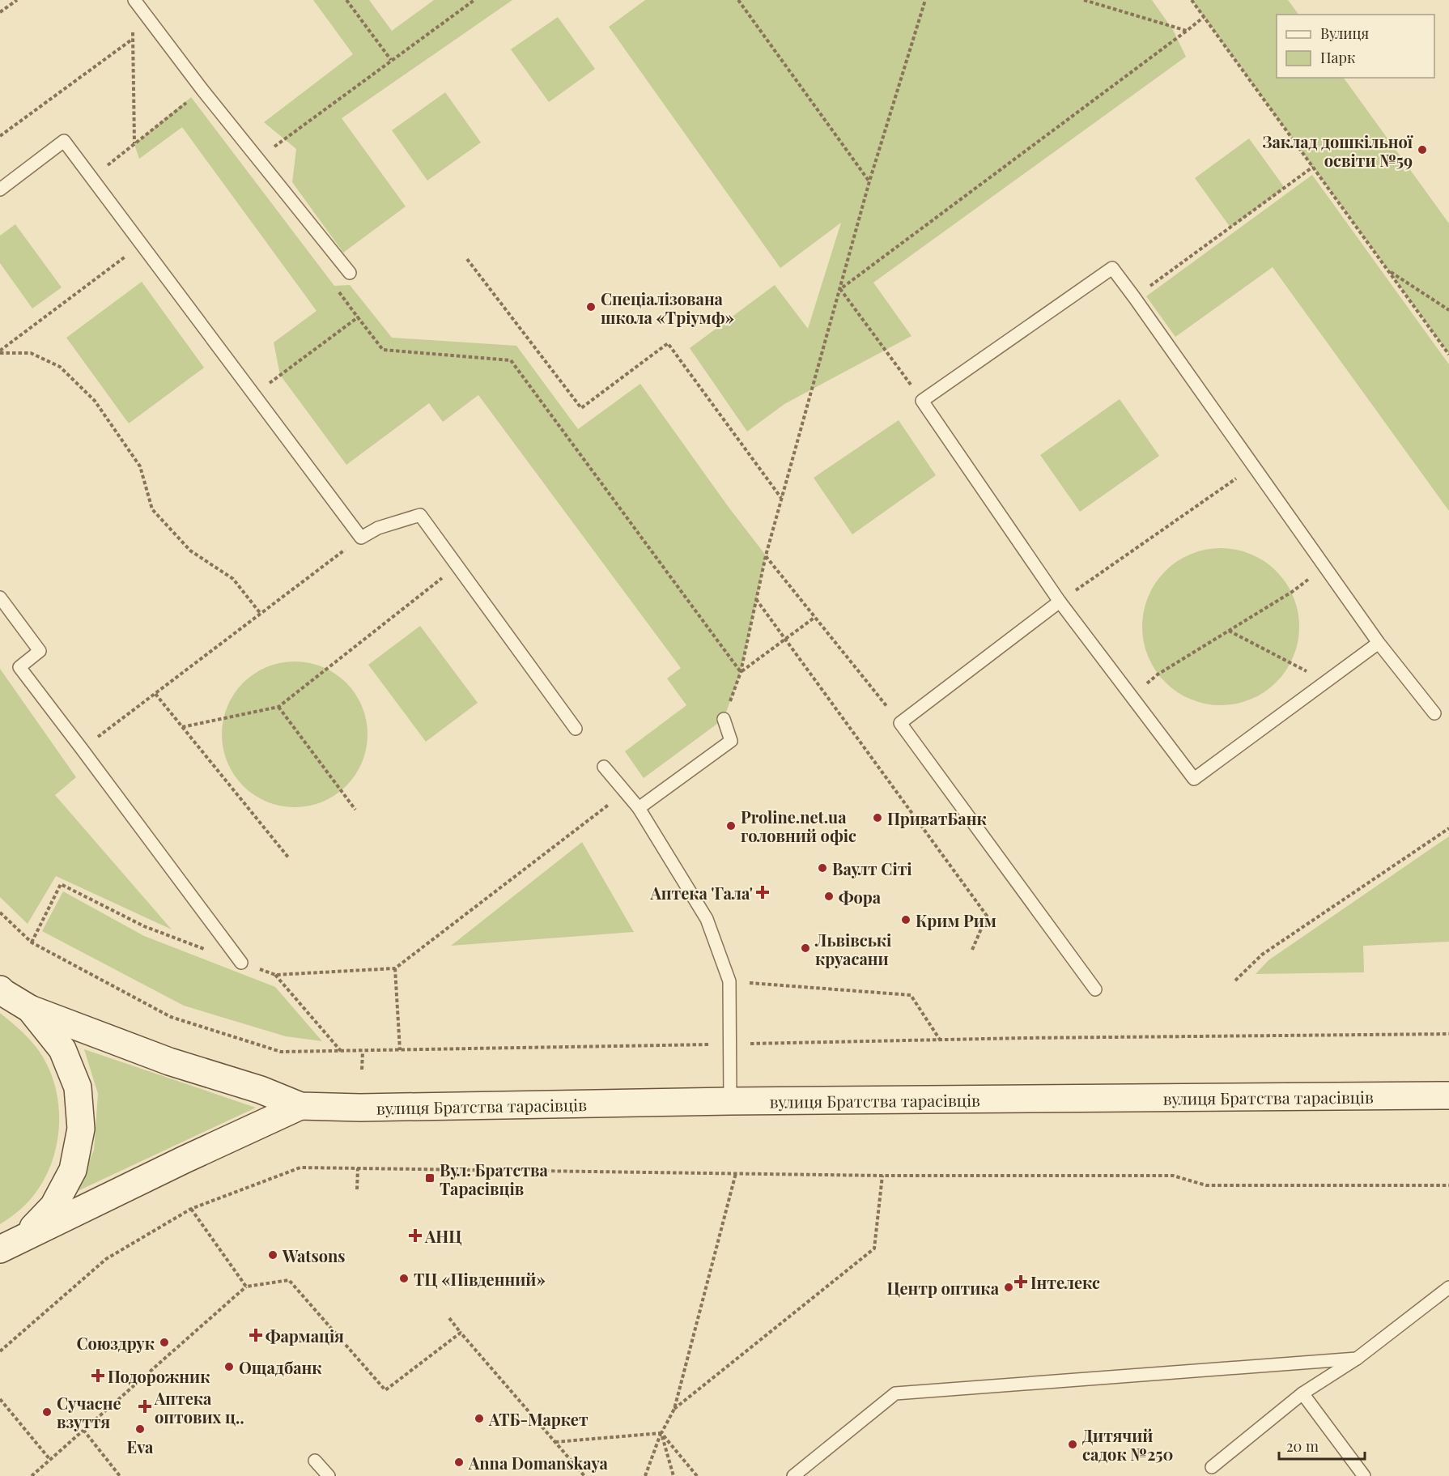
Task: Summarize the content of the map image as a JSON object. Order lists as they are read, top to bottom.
{
  "streets": {
    "street": ["вулиця Братства тарасівців"]
  },
  "places": {
    "other": [
      "Заклад дошкільної освіти №59",
      "Спеціалізована школа «Тріумф»",
      "ПриватБанк",
      "Proline.net.ua головний офіс",
      "Ваулт Сіті",
      "Фора",
      "Крим Рим",
      "Львівські круасани",
      "Watsons",
      "ТЦ «Південний»",
      "Центр оптика",
      "Союздрук",
      "Ощадбанк",
      "Сучасне взуття",
      "АТБ-Маркет",
      "Eva",
      "Дитячий садок №250",
      "Anna Domanskaya"
    ],
    "health": [
      "Аптека 'Гала'",
      "АНЦ",
      "Інтелекс",
      "Фармація",
      "Подорожник",
      "Аптека оптових ц‥"
    ],
    "transit": ["Вул. Братства Тарасівців"]
  },
  "legend": ["Вулиця", "Парк"],
  "scale_bar": "20 m"
}
